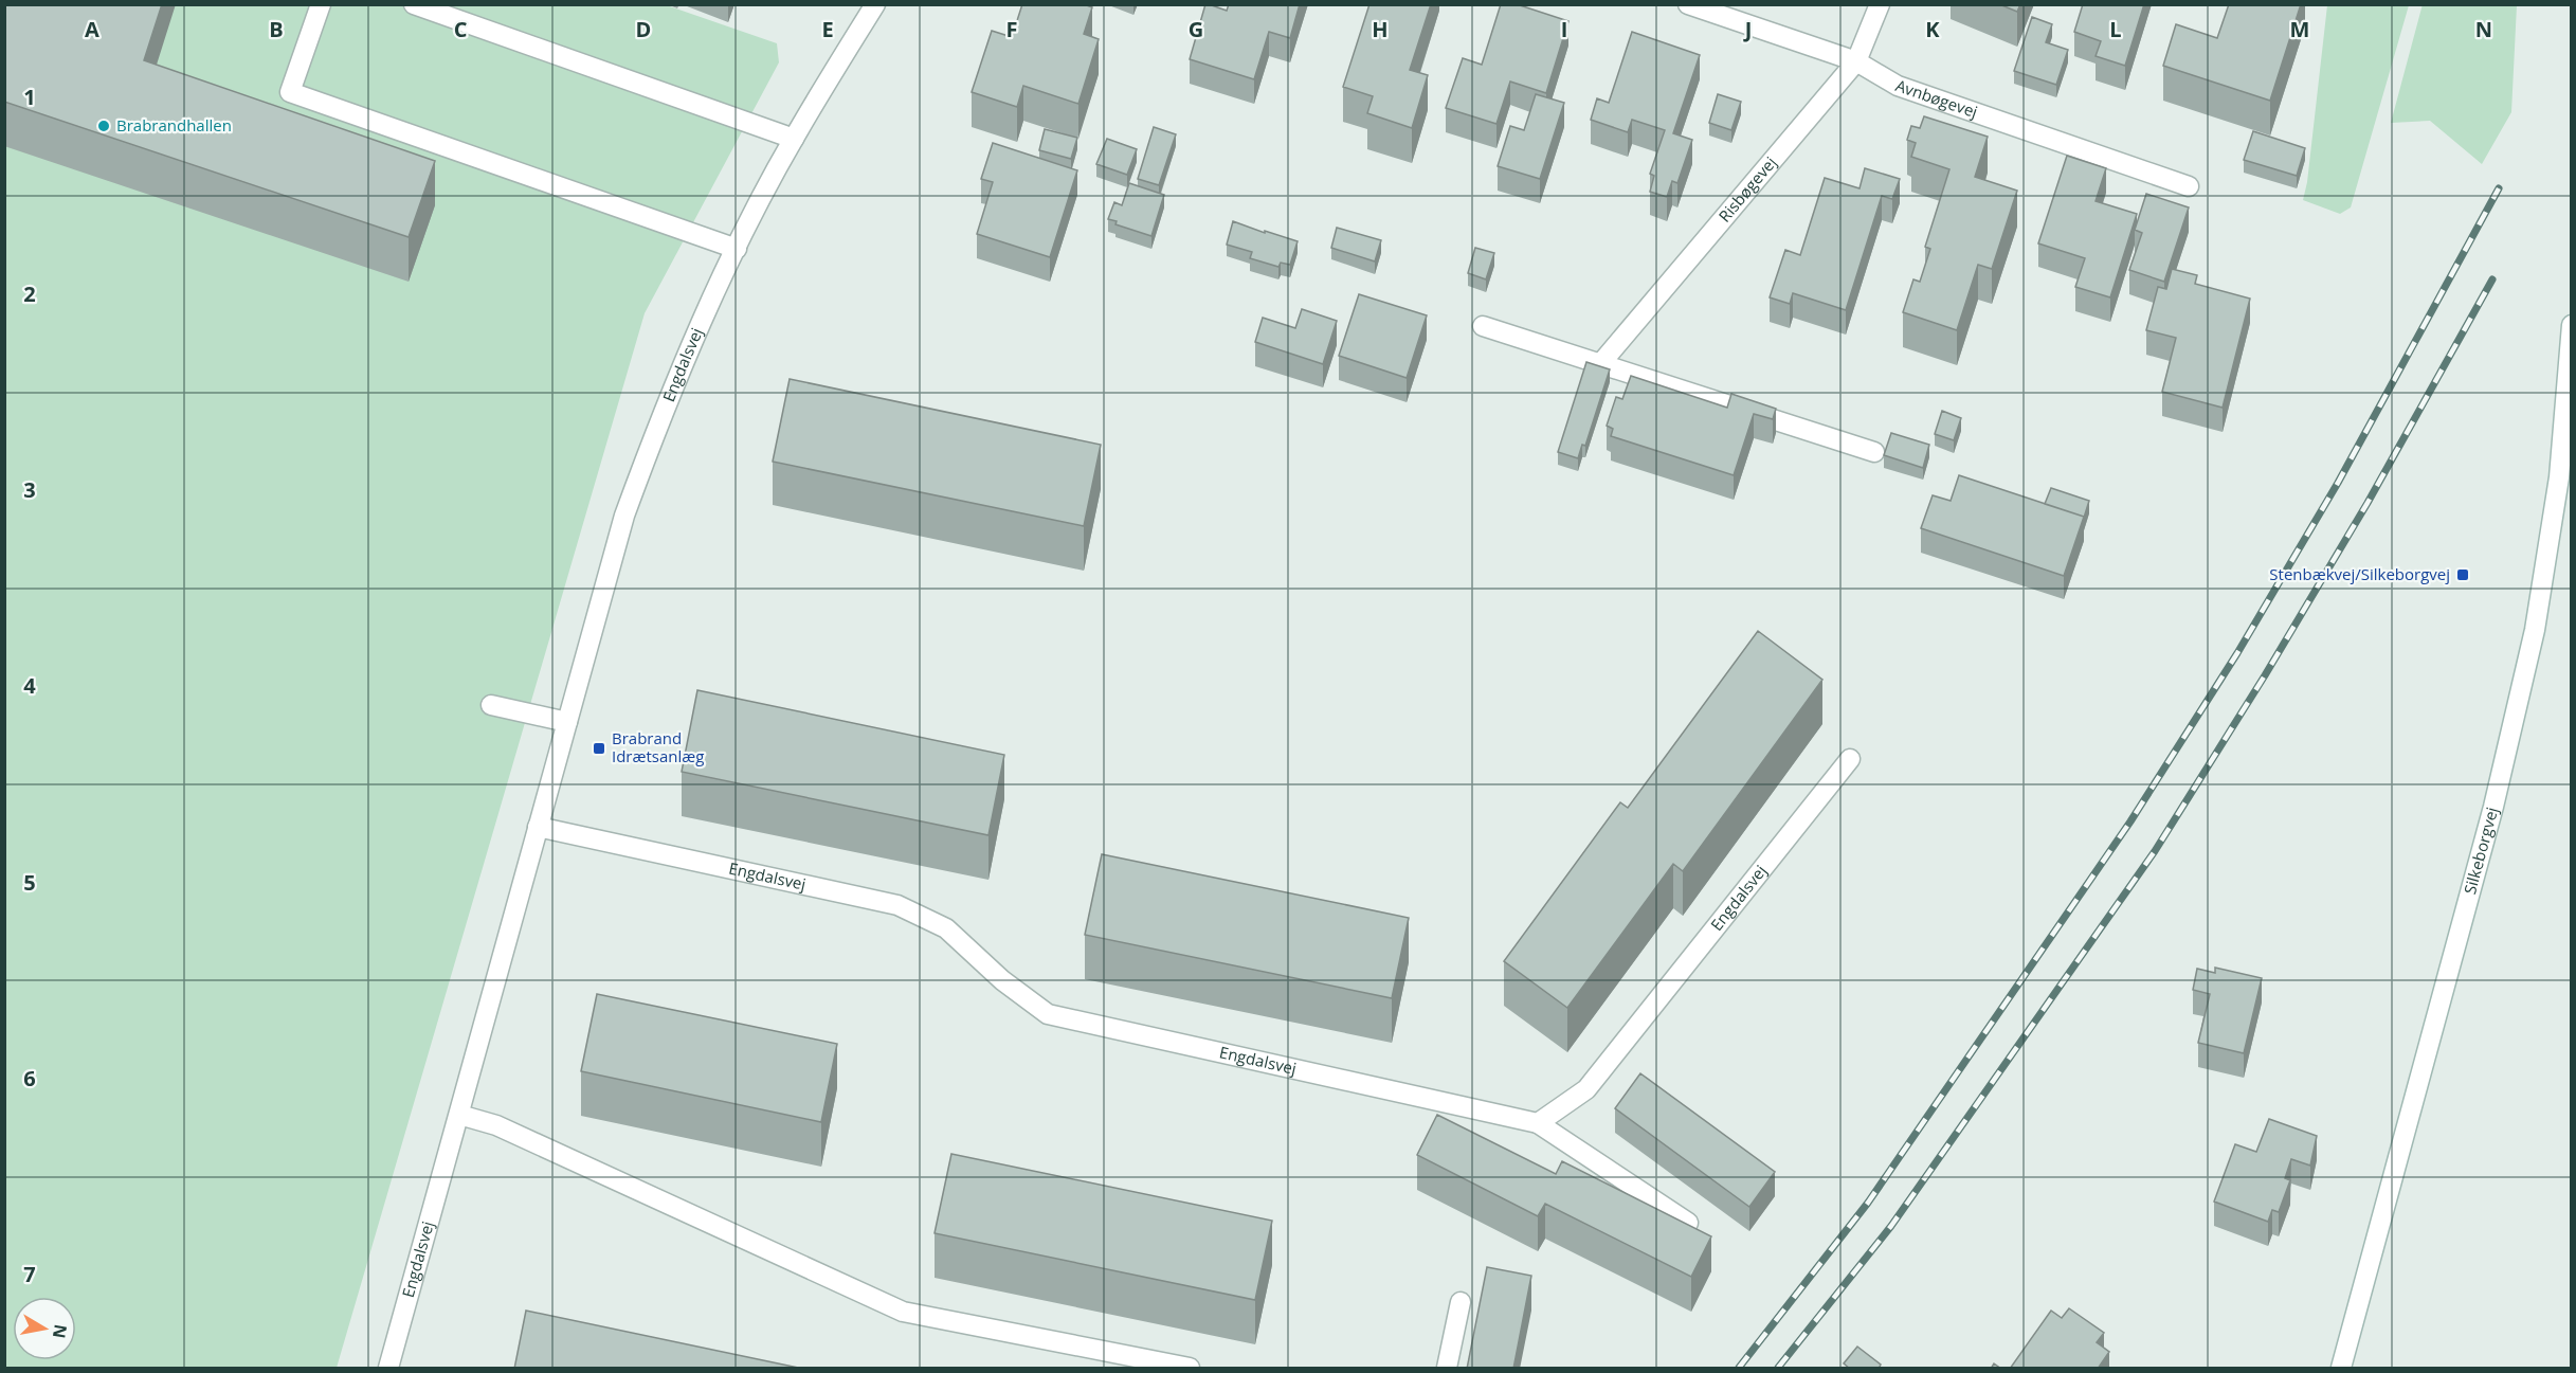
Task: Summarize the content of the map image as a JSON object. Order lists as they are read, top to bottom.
{
  "streets": {
    "street": [
      "Avnbøgevej",
      "Risbøgevej",
      "Engdalsvej",
      "Silkeborgvej"
    ]
  },
  "crossings": [
    ["Avnbøgevej", "Risbøgevej"]
  ],
  "places": {
    "other": ["Brabrandhallen"],
    "transit": ["Stenbækvej/Silkeborgvej", "Brabrand Idrætsanlæg"]
  },
  "north": "right",
  "grid": {
    "columns": [
      "A",
      "B",
      "C",
      "D",
      "E",
      "F",
      "G",
      "H",
      "I",
      "J",
      "K",
      "L",
      "M",
      "N"
    ],
    "rows": [
      "1",
      "2",
      "3",
      "4",
      "5",
      "6",
      "7"
    ]
  }
}
